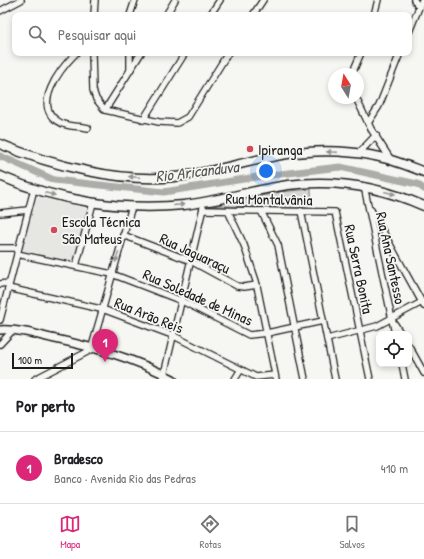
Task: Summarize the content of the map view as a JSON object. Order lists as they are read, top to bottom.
{
  "streets": {
    "street": [
      "Rua Montalvânia",
      "Rua Jaguaraçu",
      "Rua Ana Santesso",
      "Rua Serra Bonita",
      "Rua Soledade de Minas",
      "Rua Arão Reis"
    ]
  },
  "crossings": [
    ["Rua Montalvânia", "Rua Serra Bonita"]
  ],
  "water": ["Rio Aricanduva"],
  "places": ["Ipiranga", "Escola Técnica São Mateus"],
  "scale_bar": "100 m",
  "north": "top",
  "page": {
    "search": "Pesquisar aqui",
    "pins": "1",
    "scale": "100 m",
    "heading": "Por perto",
    "list": [
      {
        "mark": "1",
        "name": "Bradesco",
        "note": "Banco · Avenida Rio das Pedras",
        "value": "410 m"
      }
    ],
    "nav": ["Mapa", "Rotas", "Salvos"]
  }
}
